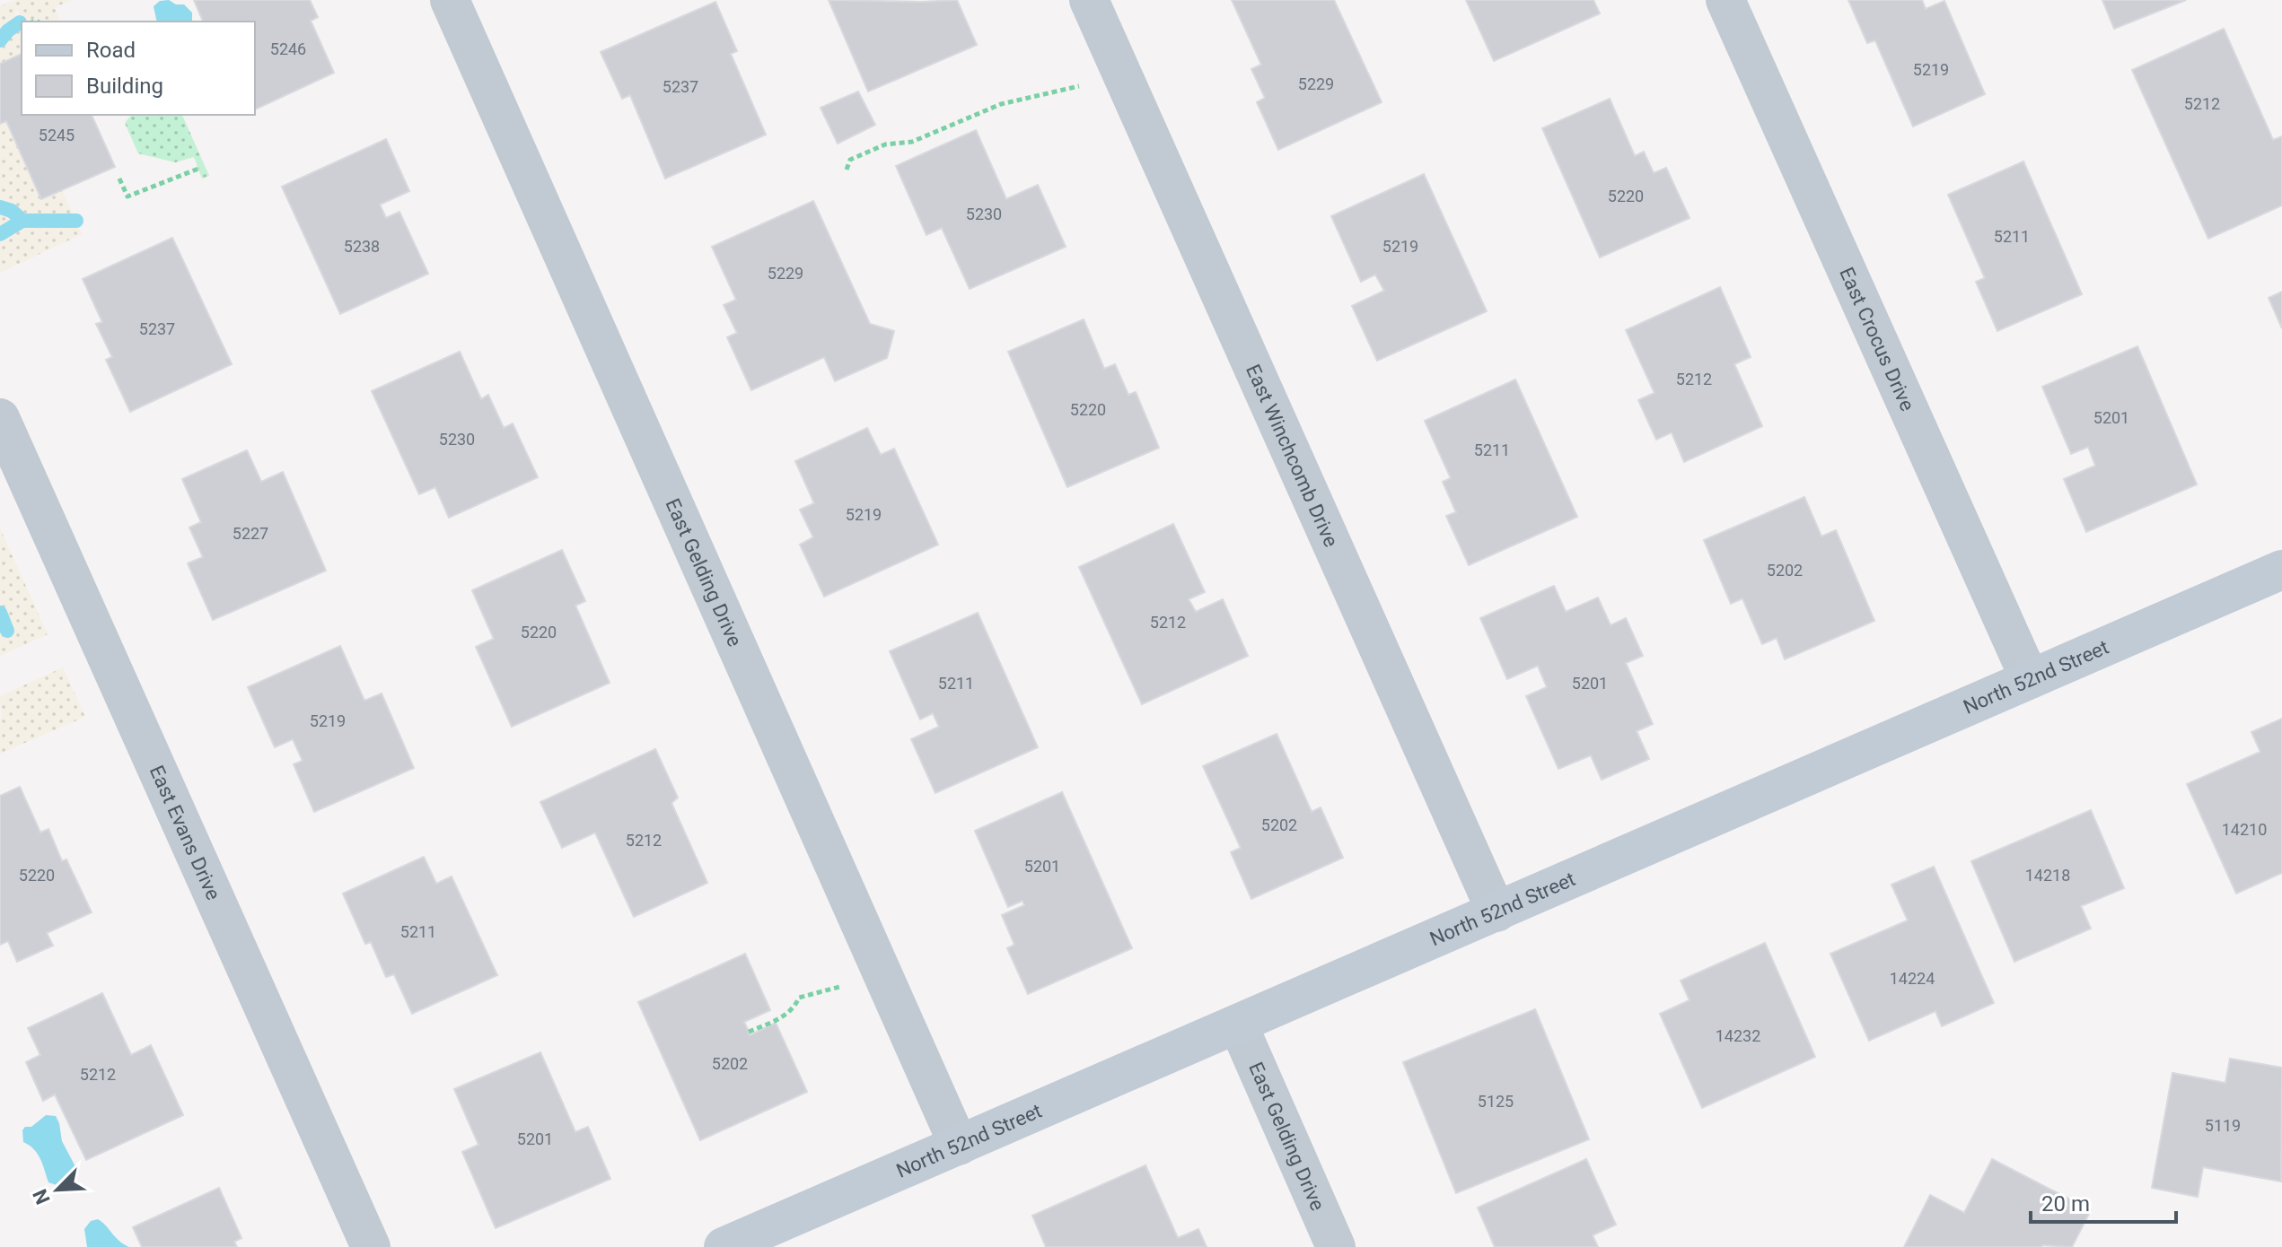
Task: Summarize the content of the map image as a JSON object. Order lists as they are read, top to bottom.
{
  "streets": {
    "street": [
      "East Crocus Drive",
      "East Winchcomb Drive",
      "East Gelding Drive",
      "North 52nd Street",
      "East Evans Drive"
    ]
  },
  "crossings": [
    ["East Crocus Drive", "North 52nd Street"],
    ["East Winchcomb Drive", "North 52nd Street"],
    ["East Gelding Drive", "North 52nd Street"]
  ],
  "house_numbers": [
    "5246",
    "5219",
    "5229",
    "5237",
    "5212",
    "5245",
    "5220",
    "5230",
    "5211",
    "5238",
    "5219",
    "5229",
    "5237",
    "5212",
    "5220",
    "5201",
    "5230",
    "5211",
    "5219",
    "5227",
    "5202",
    "5212",
    "5220",
    "5211",
    "5201",
    "5219",
    "5202",
    "14210",
    "5212",
    "5201",
    "5220",
    "14218",
    "5211",
    "14224",
    "14232",
    "5202",
    "5212",
    "5125",
    "5119",
    "5201"
  ],
  "legend": ["Road", "Building"],
  "scale_bar": "20 m",
  "north": "bottom left"
}
